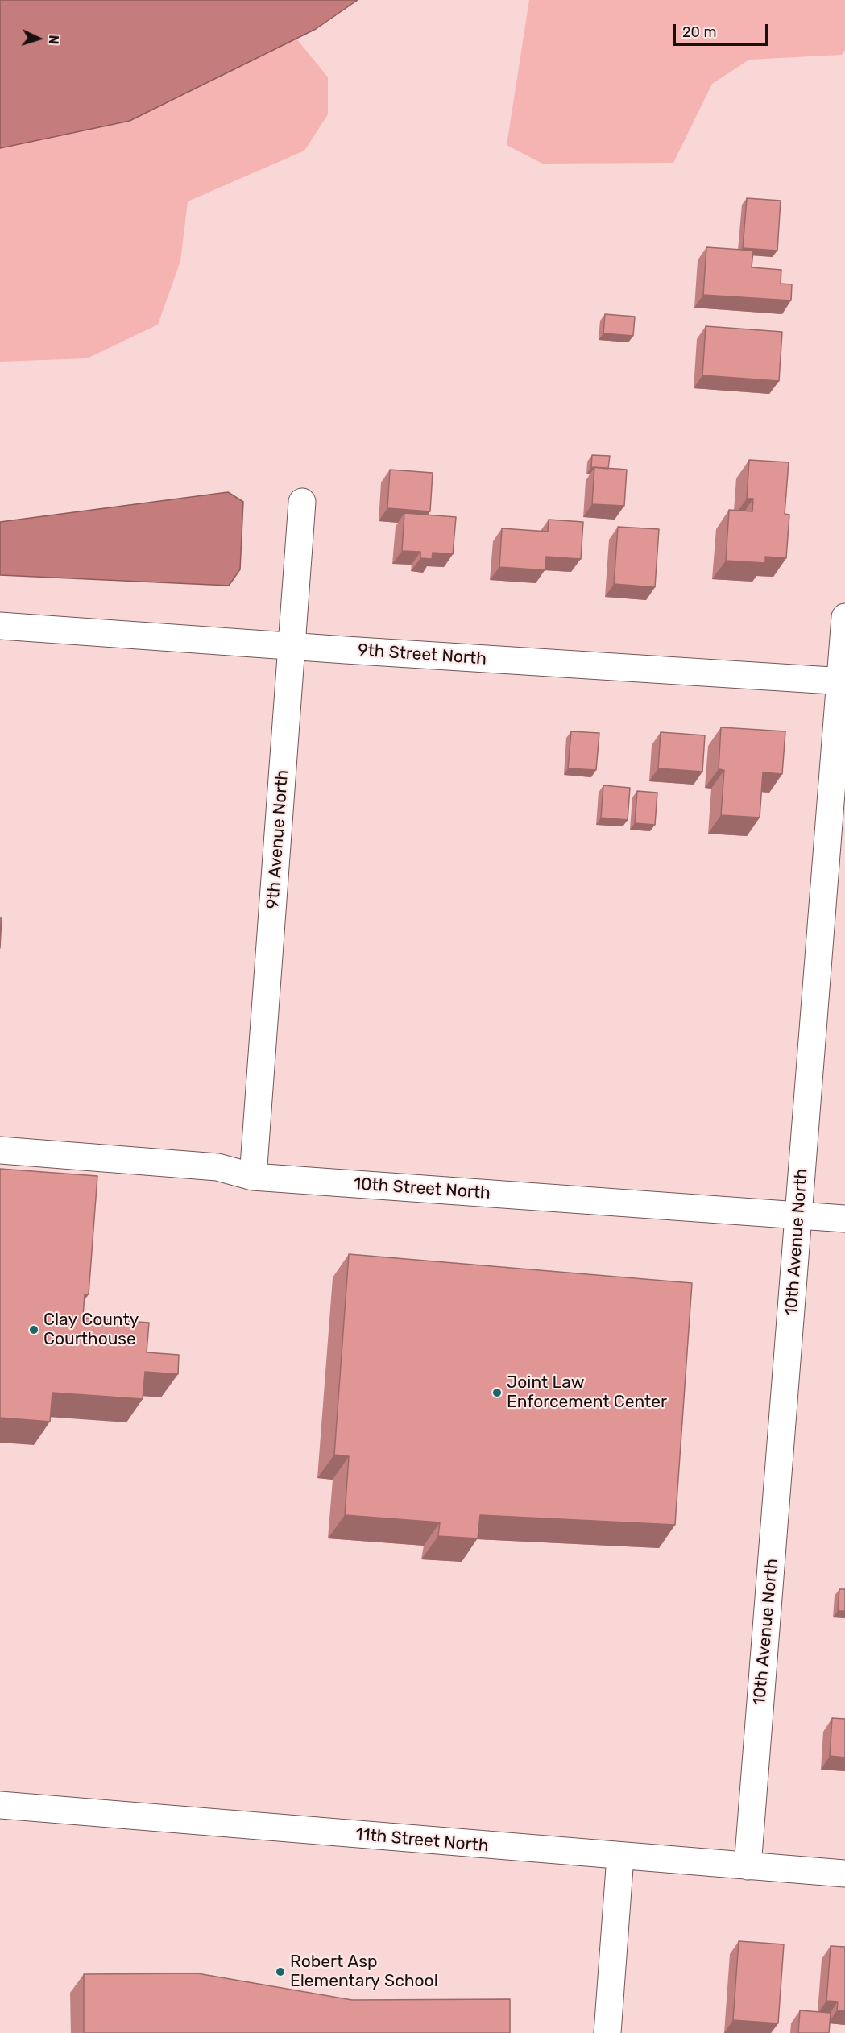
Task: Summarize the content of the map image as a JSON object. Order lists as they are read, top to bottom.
{
  "streets": {
    "street": [
      "9th Street North",
      "9th Avenue North",
      "10th Street North",
      "10th Avenue North",
      "11th Street North"
    ]
  },
  "crossings": [
    ["9th Street North", "9th Avenue North"],
    ["9th Street North", "10th Avenue North"],
    ["9th Avenue North", "10th Street North"],
    ["10th Street North", "10th Avenue North"],
    ["10th Avenue North", "11th Street North"]
  ],
  "places": ["Clay County Courthouse", "Joint Law Enforcement Center", "Robert Asp Elementary School"],
  "scale_bar": "20 m",
  "north": "right"
}
